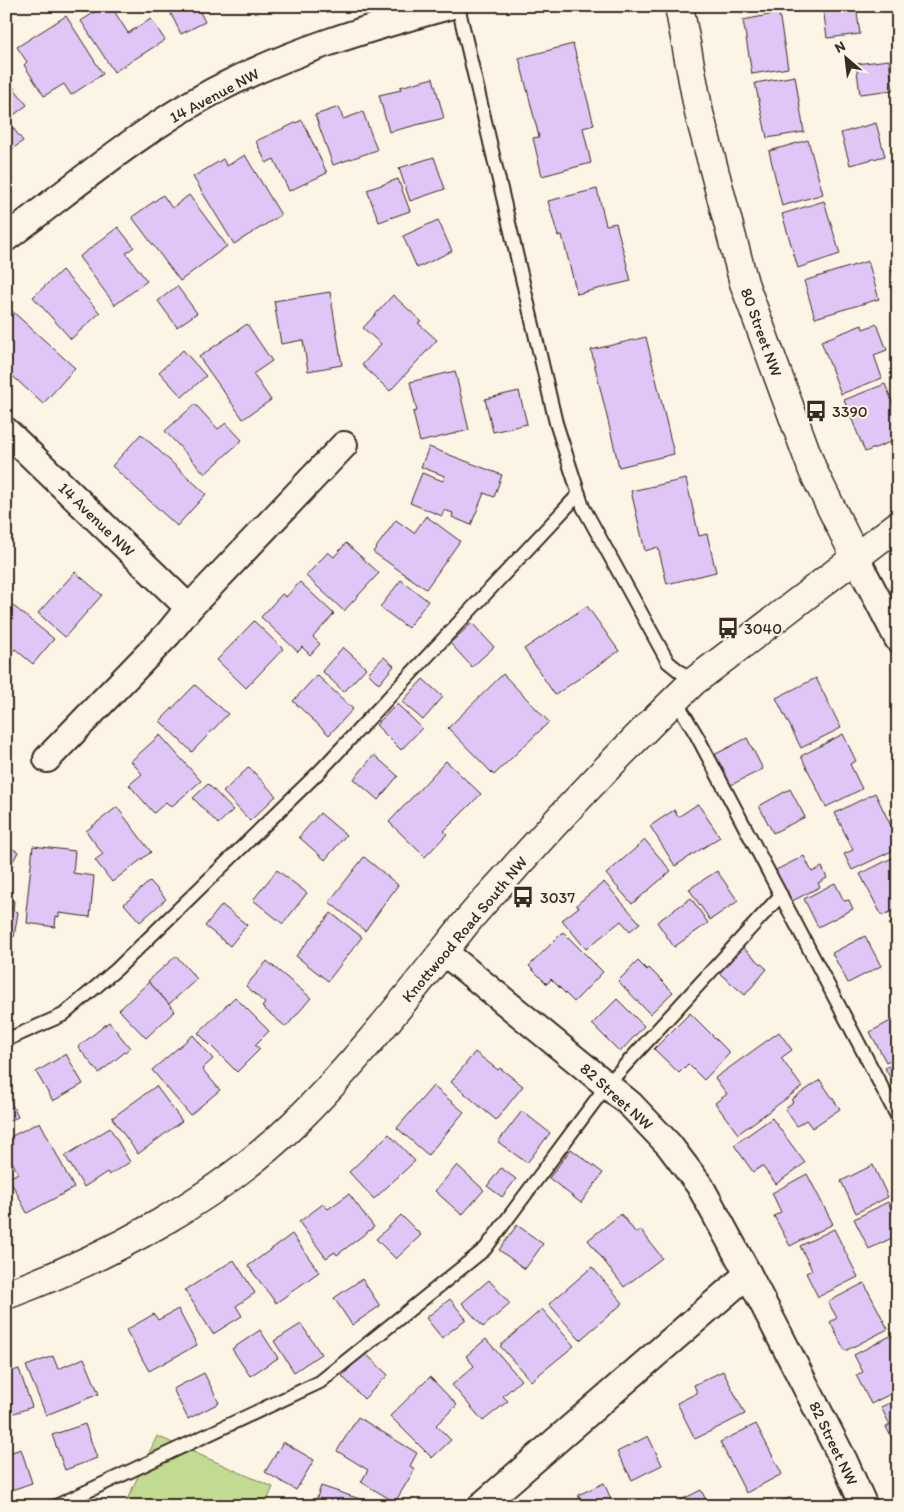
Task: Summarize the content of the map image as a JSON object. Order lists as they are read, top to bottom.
{
  "streets": {
    "street": [
      "14 Avenue NW",
      "80 Street NW",
      "Knottwood Road South NW",
      "82 Street NW"
    ]
  },
  "crossings": [
    ["80 Street NW", "Knottwood Road South NW"],
    ["Knottwood Road South NW", "82 Street NW"]
  ],
  "places": {
    "bus stop": ["3390", "3040", "3037"]
  },
  "north": "top left"
}
